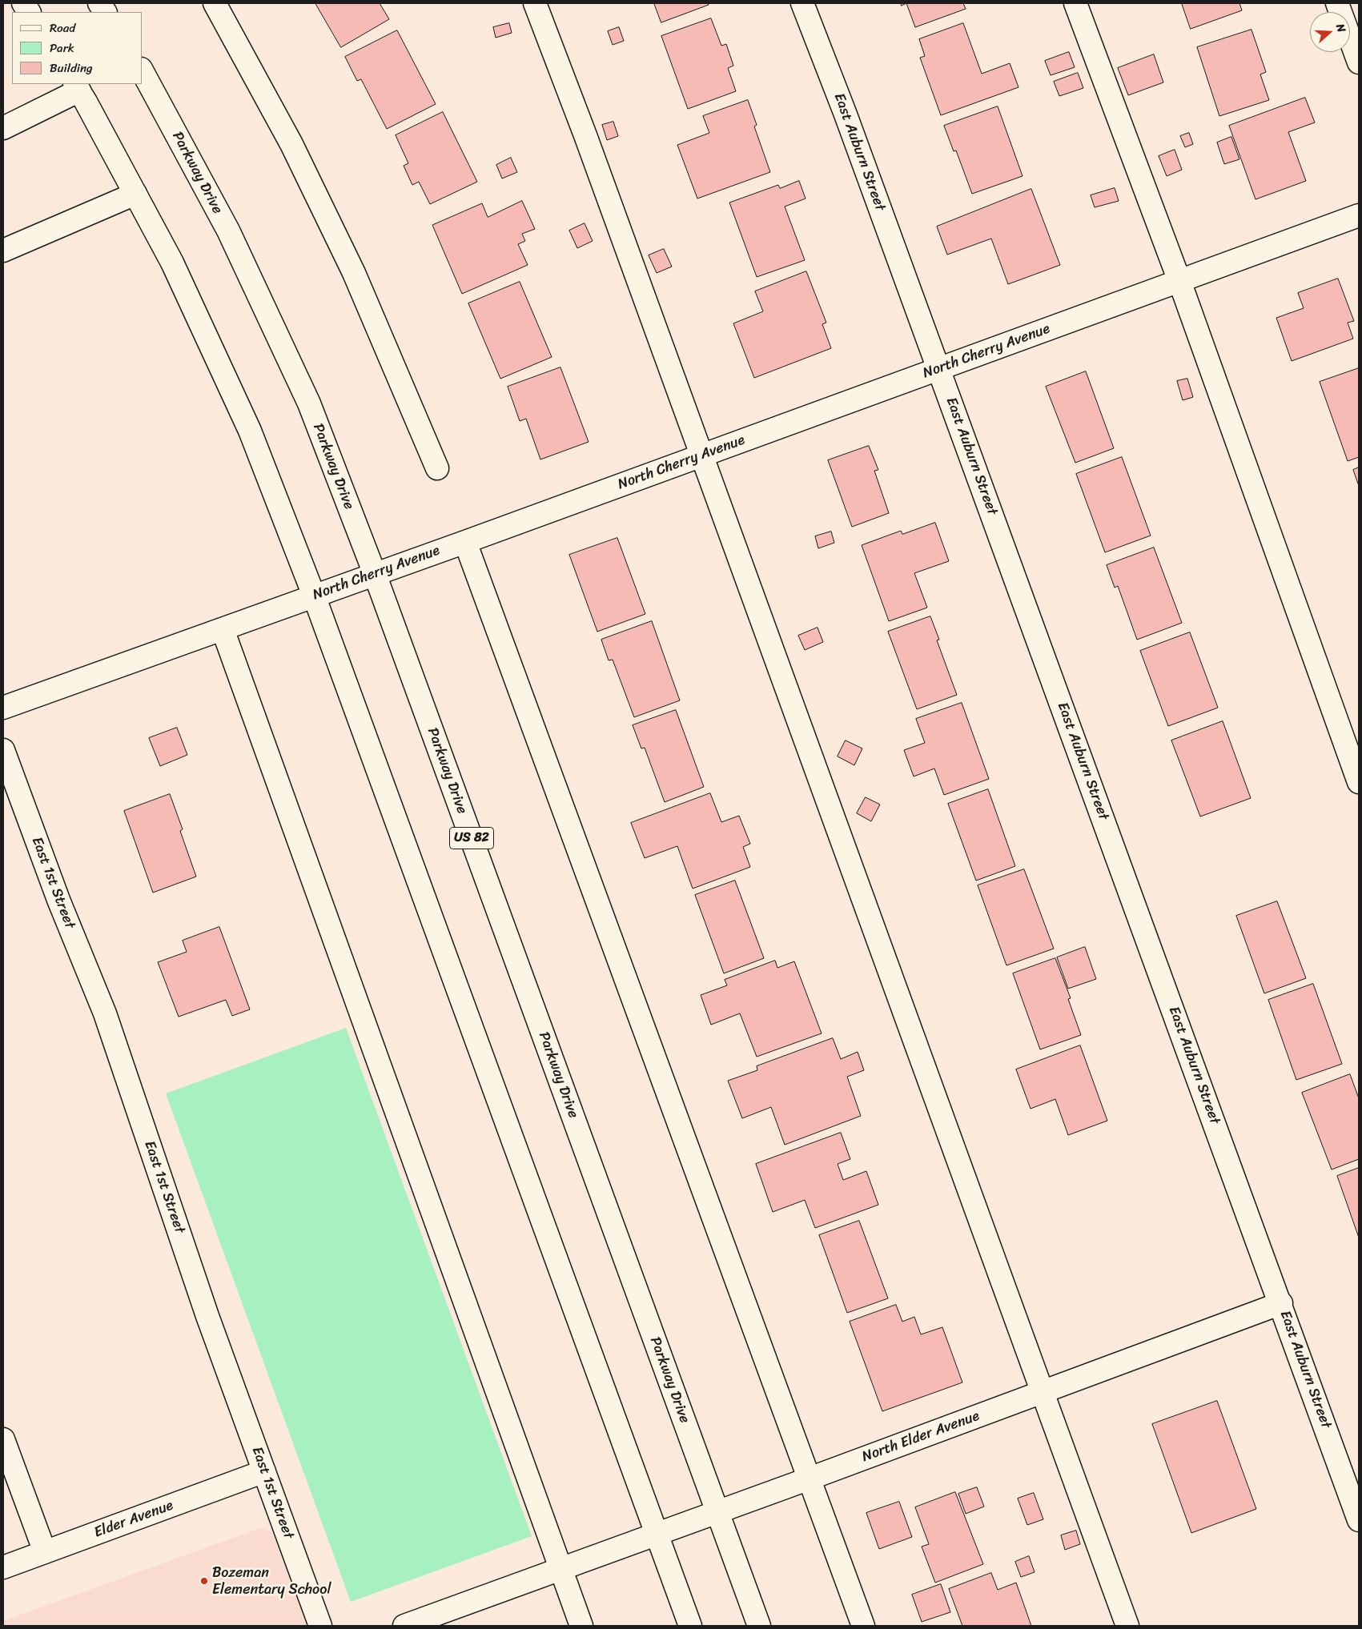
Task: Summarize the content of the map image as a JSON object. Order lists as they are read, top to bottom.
{
  "streets": {
    "main road": [
      "East Auburn Street",
      "Parkway Drive",
      "North Cherry Avenue",
      "US 82",
      "East 1st Street",
      "North Elder Avenue",
      "Elder Avenue"
    ]
  },
  "crossings": [
    ["East Auburn Street", "North Cherry Avenue"],
    ["East Auburn Street", "North Elder Avenue"],
    ["Parkway Drive", "North Cherry Avenue"],
    ["Parkway Drive", "North Elder Avenue"],
    ["East 1st Street", "Elder Avenue"]
  ],
  "places": ["Bozeman Elementary School"],
  "legend": ["Road", "Park", "Building"],
  "north": "right"
}
